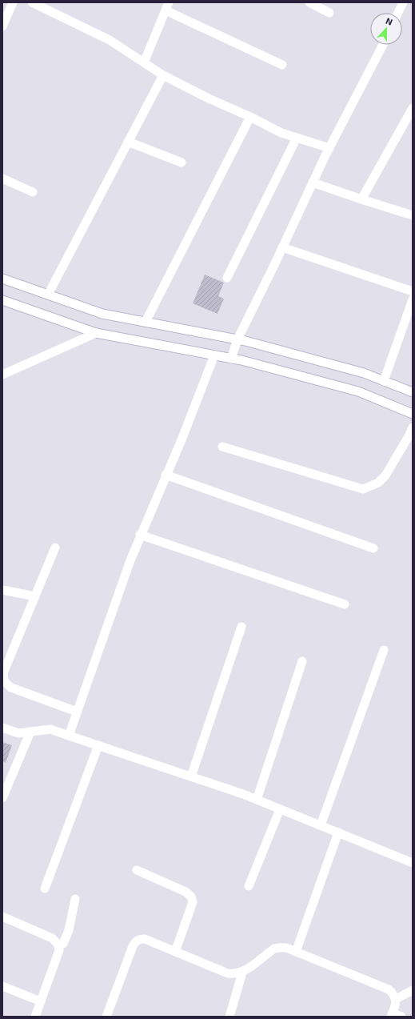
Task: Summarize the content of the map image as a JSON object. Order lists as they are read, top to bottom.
{
  "north": "top"
}
